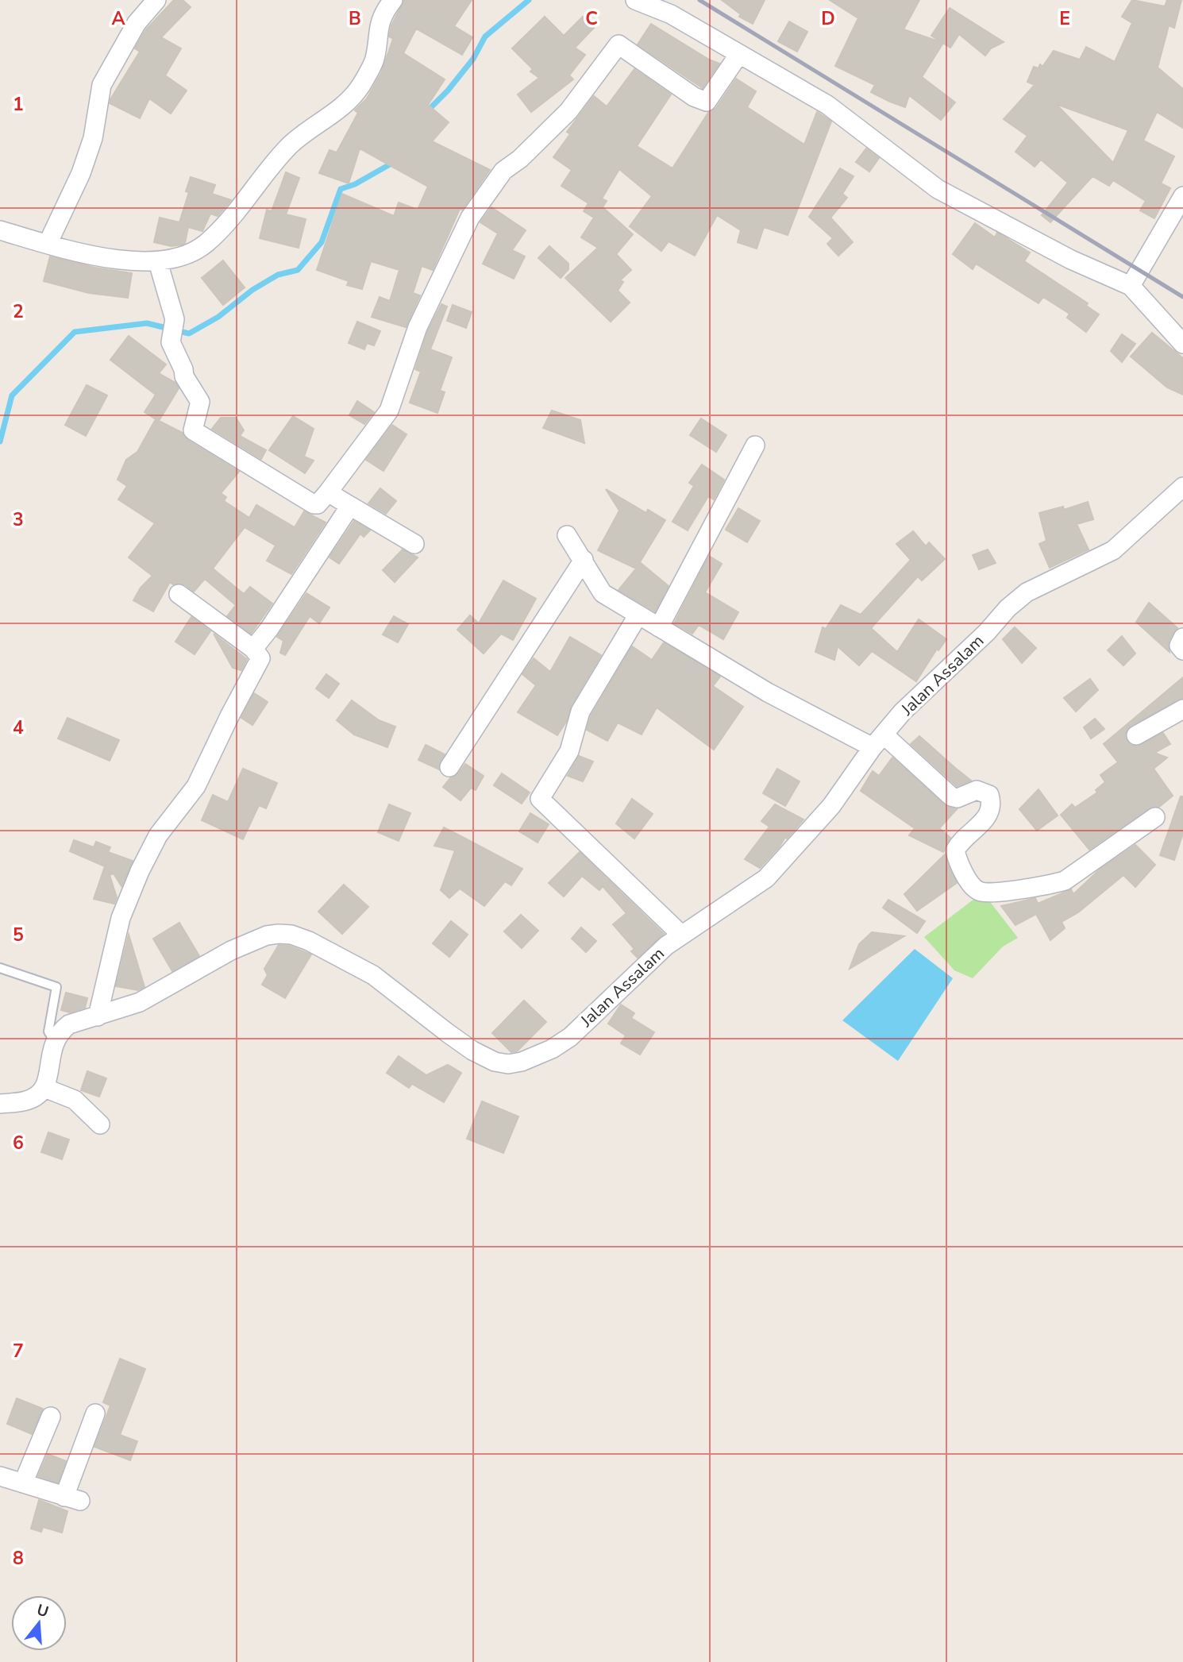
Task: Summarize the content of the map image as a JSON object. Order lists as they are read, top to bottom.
{
  "streets": {
    "street": ["Jalan Assalam"]
  },
  "north": "top",
  "grid": {
    "columns": [
      "A",
      "B",
      "C",
      "D",
      "E"
    ],
    "rows": [
      "1",
      "2",
      "3",
      "4",
      "5",
      "6",
      "7",
      "8"
    ]
  }
}
